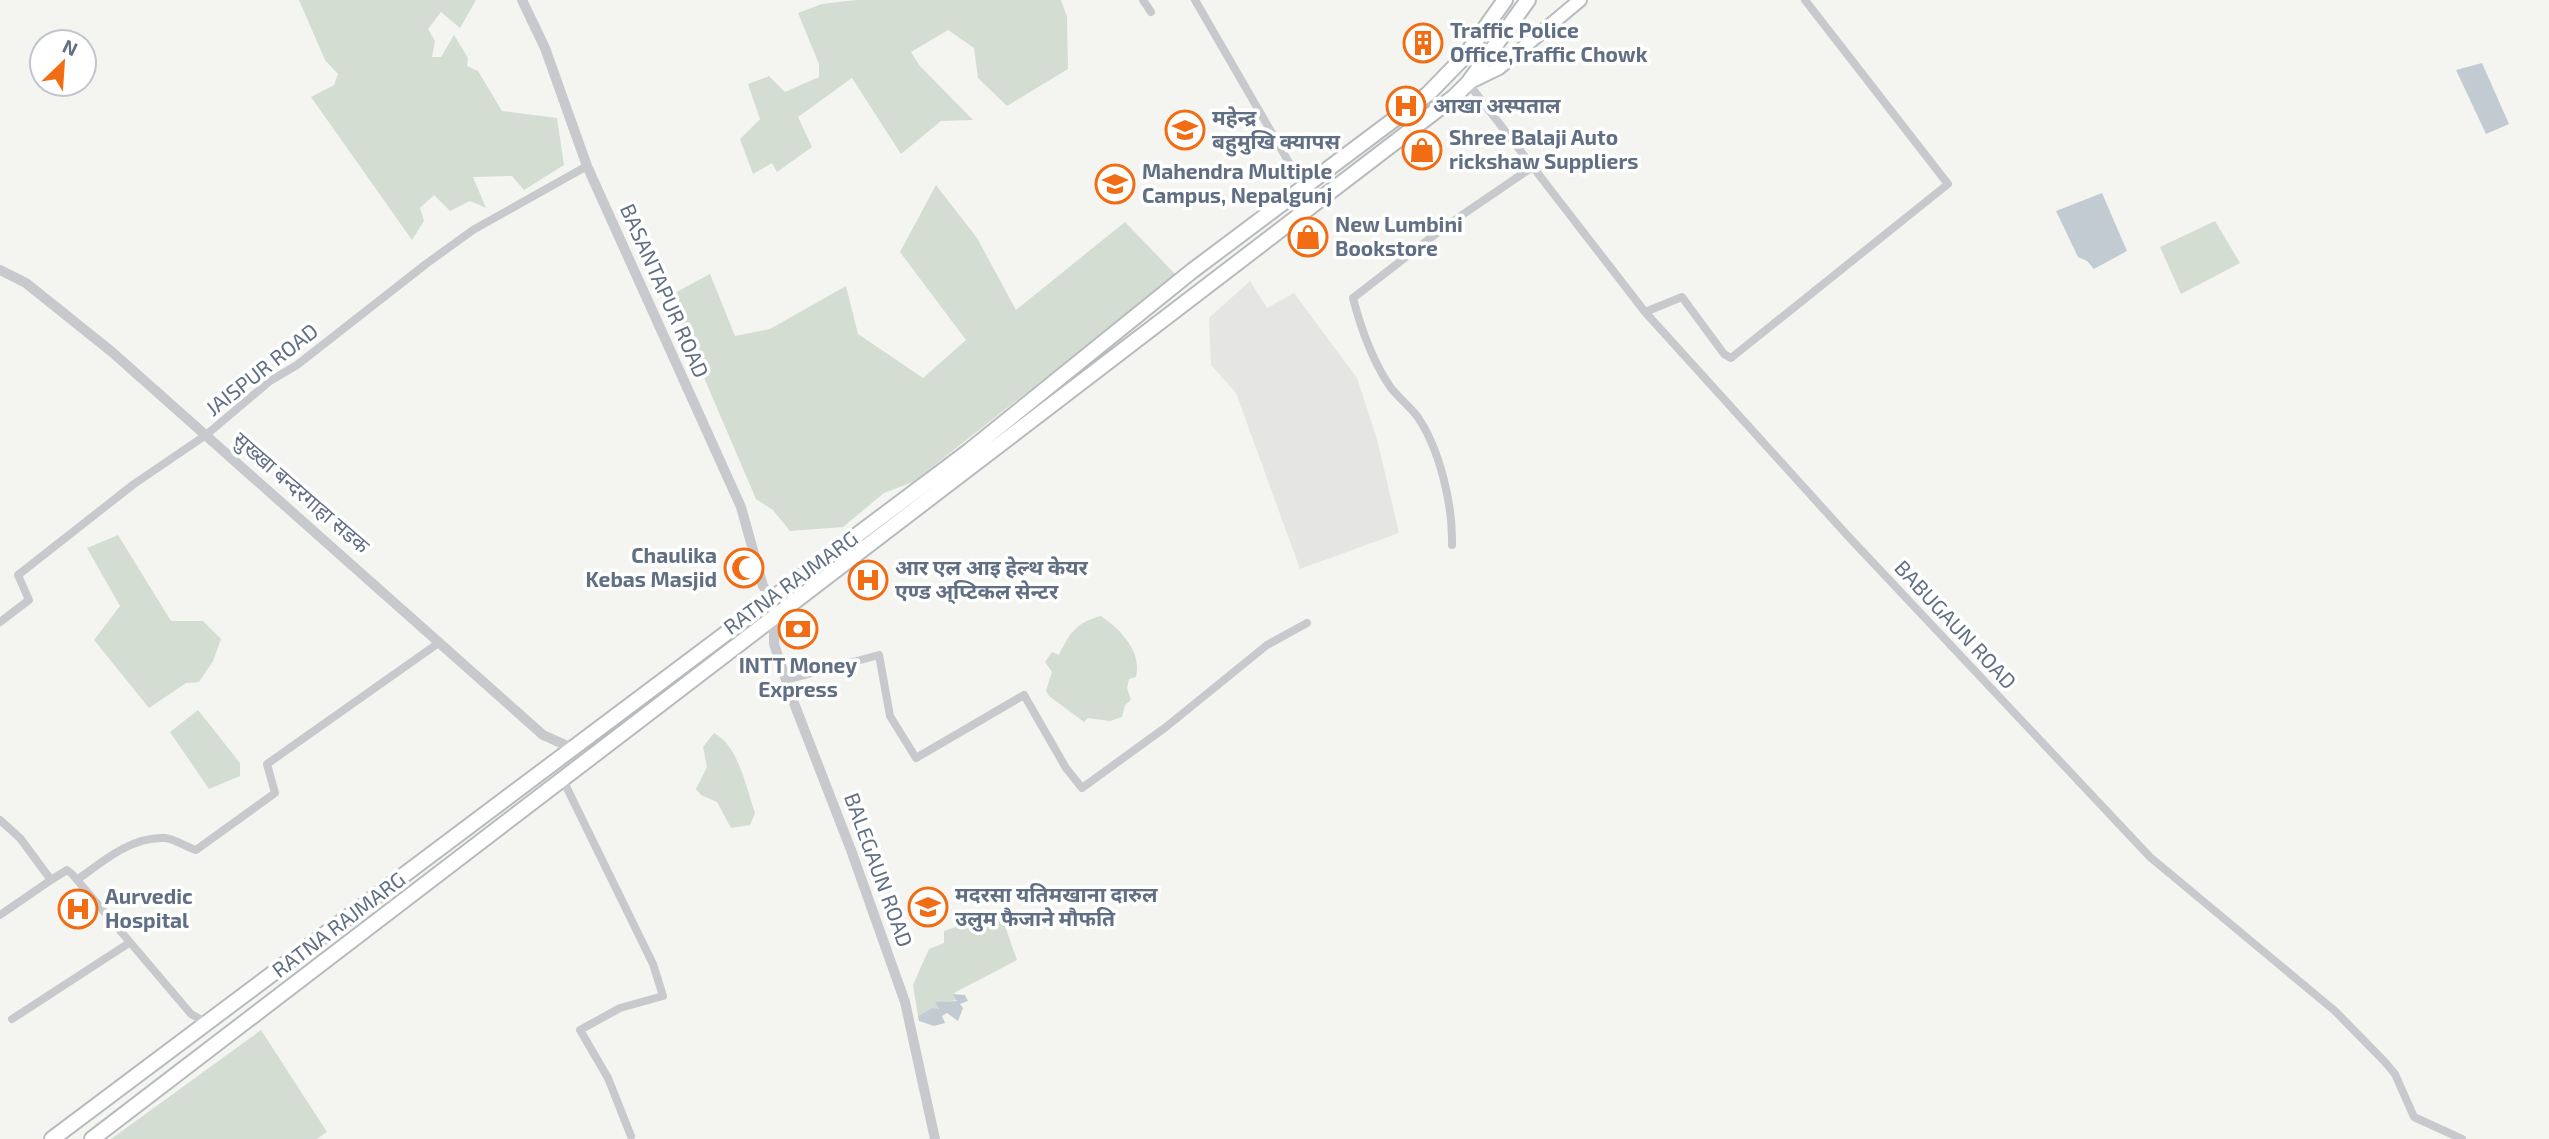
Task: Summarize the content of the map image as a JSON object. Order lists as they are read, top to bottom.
{
  "streets": {
    "highway": ["RATNA RAJMARG"],
    "street": [
      "BASANTAPUR ROAD",
      "JAISPUR ROAD",
      "सुख्खा बन्दरगाहा सडक",
      "BABUGAUN ROAD",
      "BALEGAUN ROAD"
    ]
  },
  "crossings": [
    ["BASANTAPUR ROAD", "JAISPUR ROAD"],
    ["BASANTAPUR ROAD", "RATNA RAJMARG"],
    ["JAISPUR ROAD", "सुख्खा बन्दरगाहा सडक"],
    ["सुख्खा बन्दरगाहा सडक", "RATNA RAJMARG"],
    ["RATNA RAJMARG", "BABUGAUN ROAD"],
    ["RATNA RAJMARG", "BALEGAUN ROAD"]
  ],
  "places": {
    "building": ["Traffic Police Office,Traffic Chowk"],
    "hospital": ["आखा अस्पताल", "आर एल आइ हेल्थ केयर एण्ड अ्प्टिकल सेन्टर", "Aurvedic Hospital"],
    "school or university": ["महेन्द्र बहुमुखि क्यापस", "Mahendra Multiple Campus, Nepalgunj", "मदरसा यतिमखाना दारुल उलुम फैजाने माैफति"],
    "shop": ["Shree Balaji Auto rickshaw Suppliers", "New Lumbini Bookstore"],
    "mosque": ["Chaulika Kebas Masjid"],
    "bank": ["INTT Money Express"]
  },
  "north": "top right"
}
